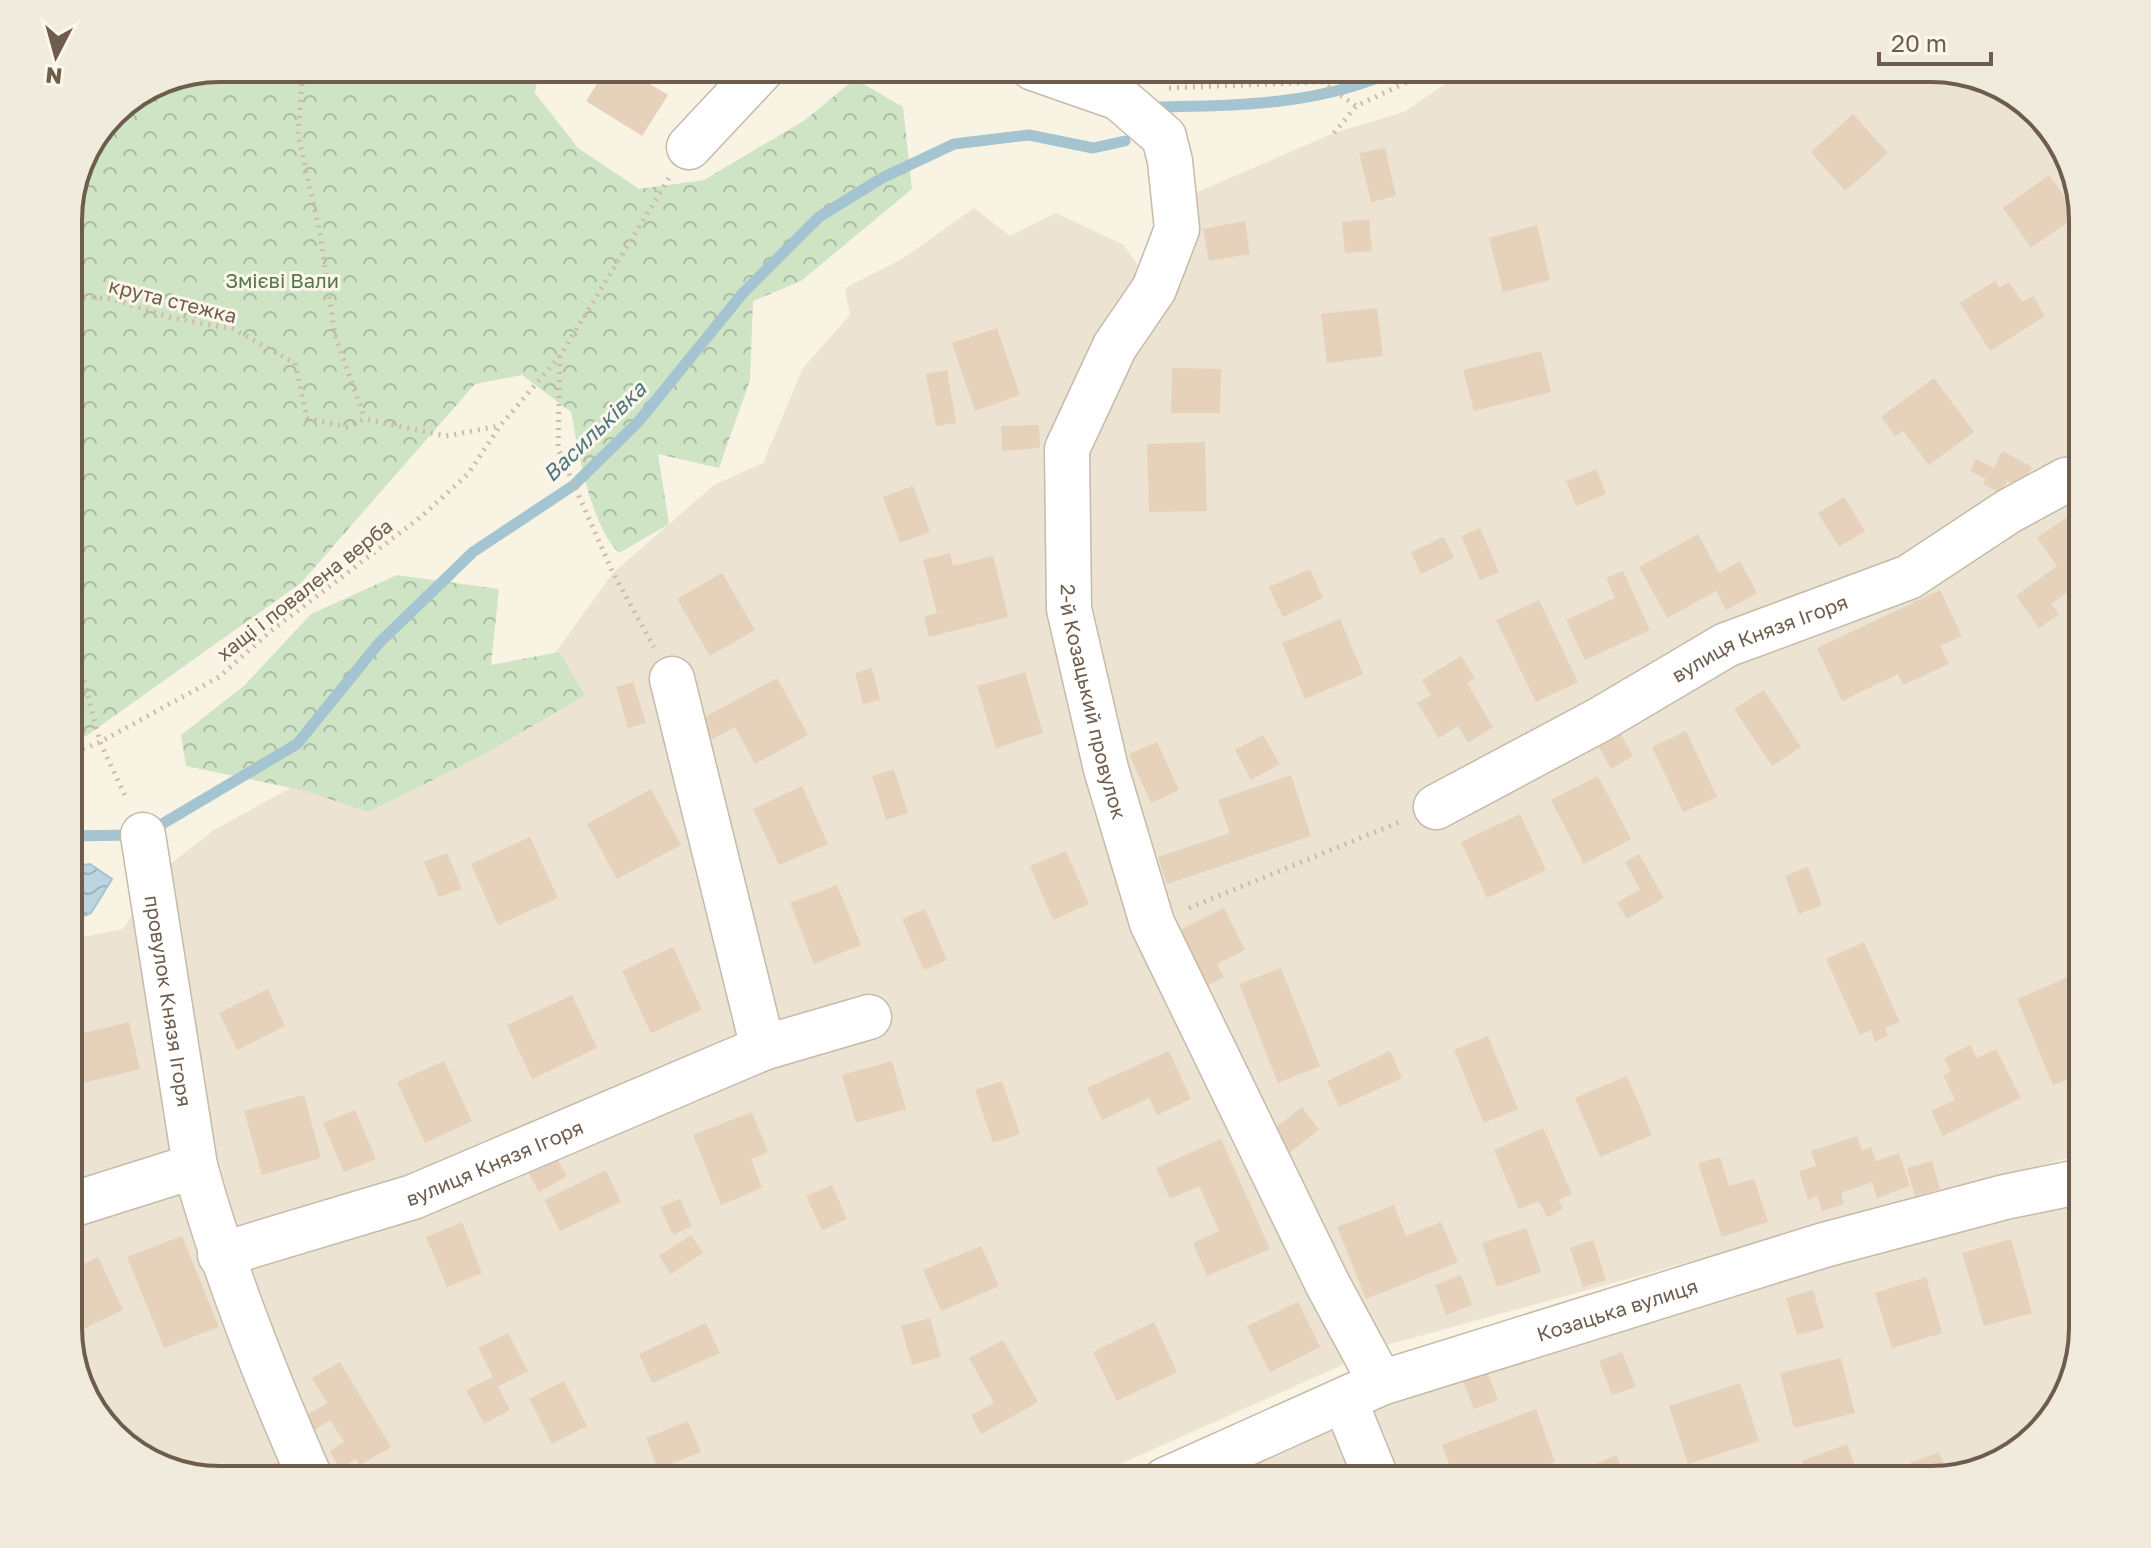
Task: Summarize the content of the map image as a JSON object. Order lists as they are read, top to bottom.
{
  "streets": {
    "street": [
      "вулиця Князя Ігоря",
      "2-й Козацький провулок",
      "провулок Князя Ігоря",
      "Козацька вулиця"
    ],
    "path": ["крута стежка", "хащі і повалена верба"]
  },
  "crossings": [
    ["крута стежка", "хащі і повалена верба"],
    ["2-й Козацький провулок", "Козацька вулиця"]
  ],
  "water": ["Васильківка"],
  "parks": ["Змієві Вали"],
  "scale_bar": "20 m",
  "north": "bottom"
}
